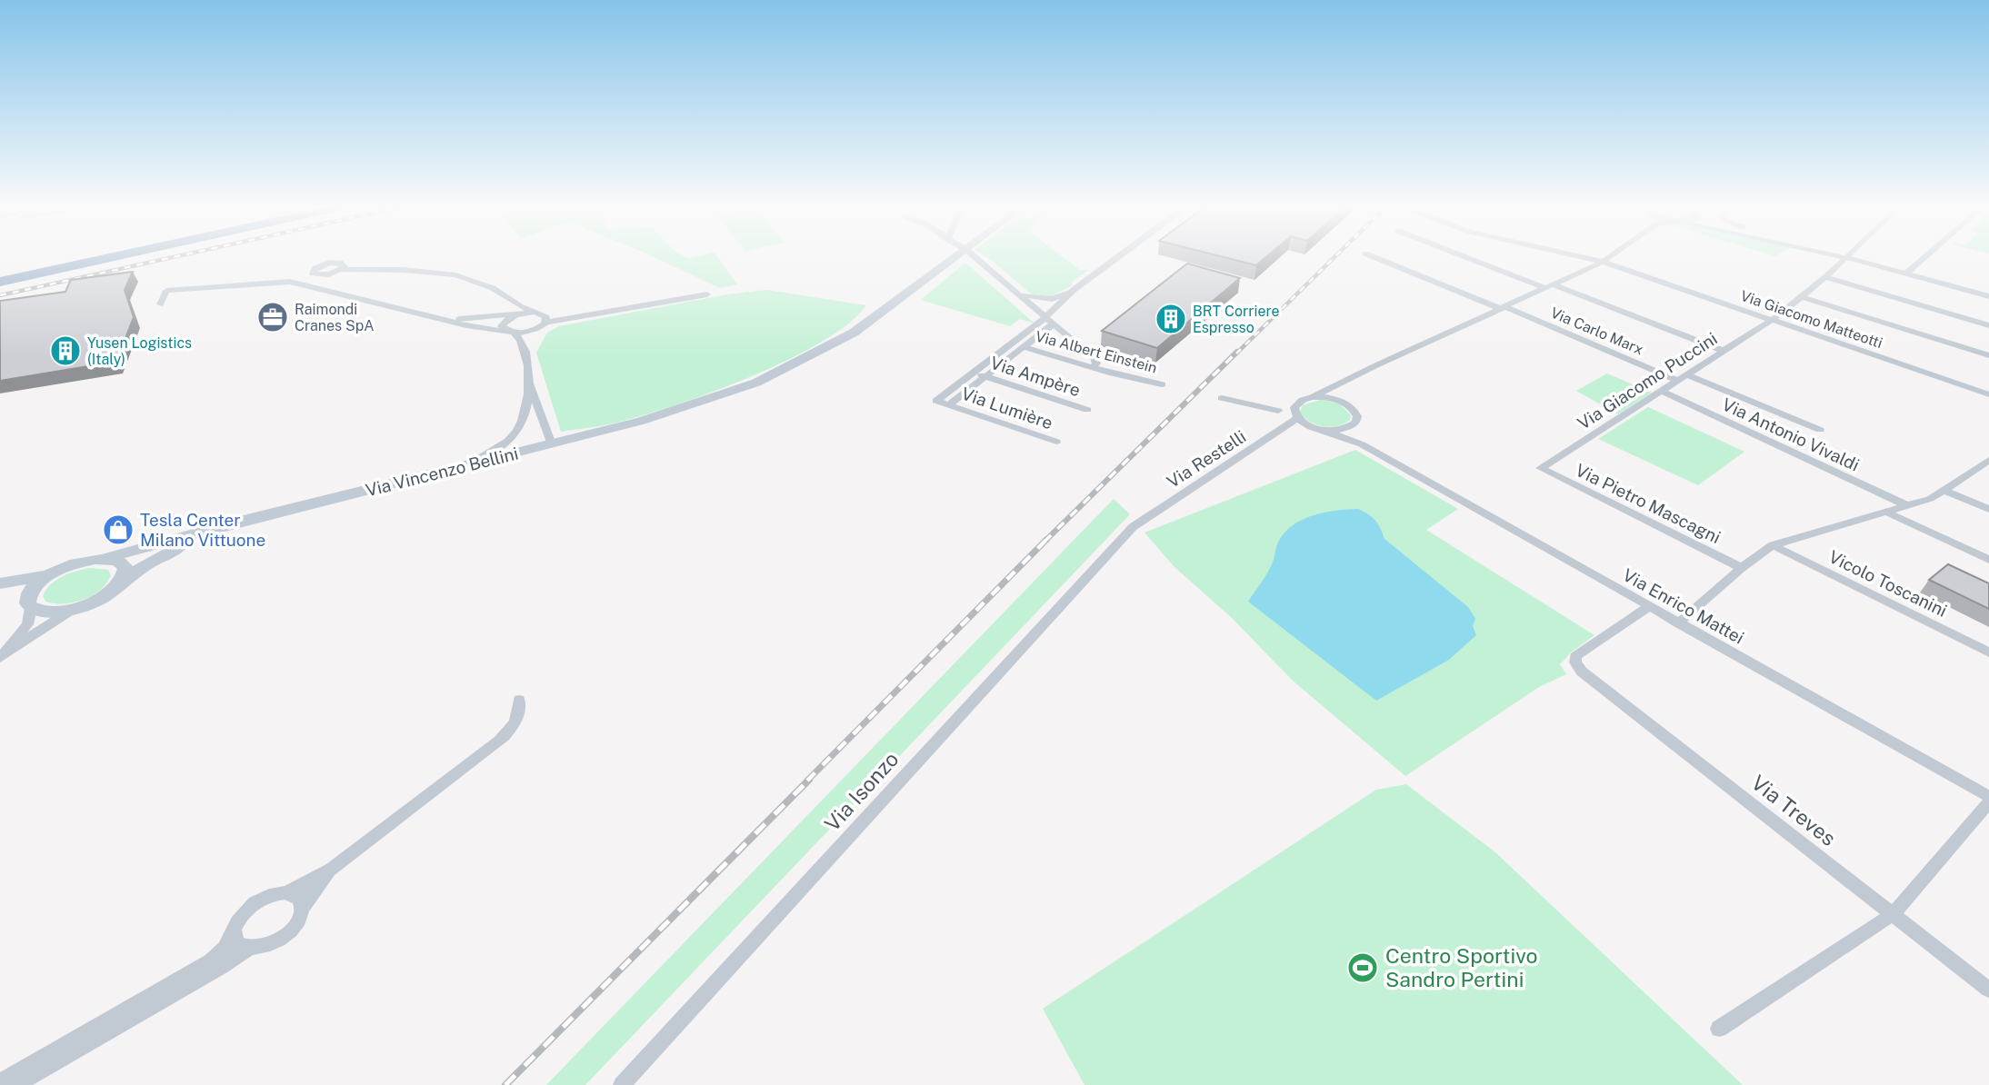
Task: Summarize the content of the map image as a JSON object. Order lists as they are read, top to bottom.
{
  "streets": {
    "street": [
      "Via Giacomo Matteotti",
      "Via Carlo Marx",
      "Via Albert Einstein",
      "Via Ampère",
      "Via Giacomo Puccini",
      "Via Lumière",
      "Via Antonio Vivaldi",
      "Via Restelli",
      "Via Vincenzo Bellini",
      "Via Pietro Mascagni",
      "Vicolo Toscanini",
      "Via Enrico Mattei",
      "Via Isonzo",
      "Via Treves"
    ]
  },
  "crossings": [
    ["Via Giacomo Matteotti", "Via Giacomo Puccini"],
    ["Via Carlo Marx", "Via Giacomo Puccini"],
    ["Via Giacomo Puccini", "Via Antonio Vivaldi"],
    ["Via Giacomo Puccini", "Via Pietro Mascagni"],
    ["Via Restelli", "Via Enrico Mattei"],
    ["Via Restelli", "Via Isonzo"]
  ],
  "places": {
    "office": ["Raimondi Cranes SpA"],
    "building": ["BRT Corriere Espresso", "Yusen Logistics (Italy)"],
    "shop": ["Tesla Center Milano Vittuone"],
    "sports": ["Centro Sportivo Sandro Pertini"]
  }
}
